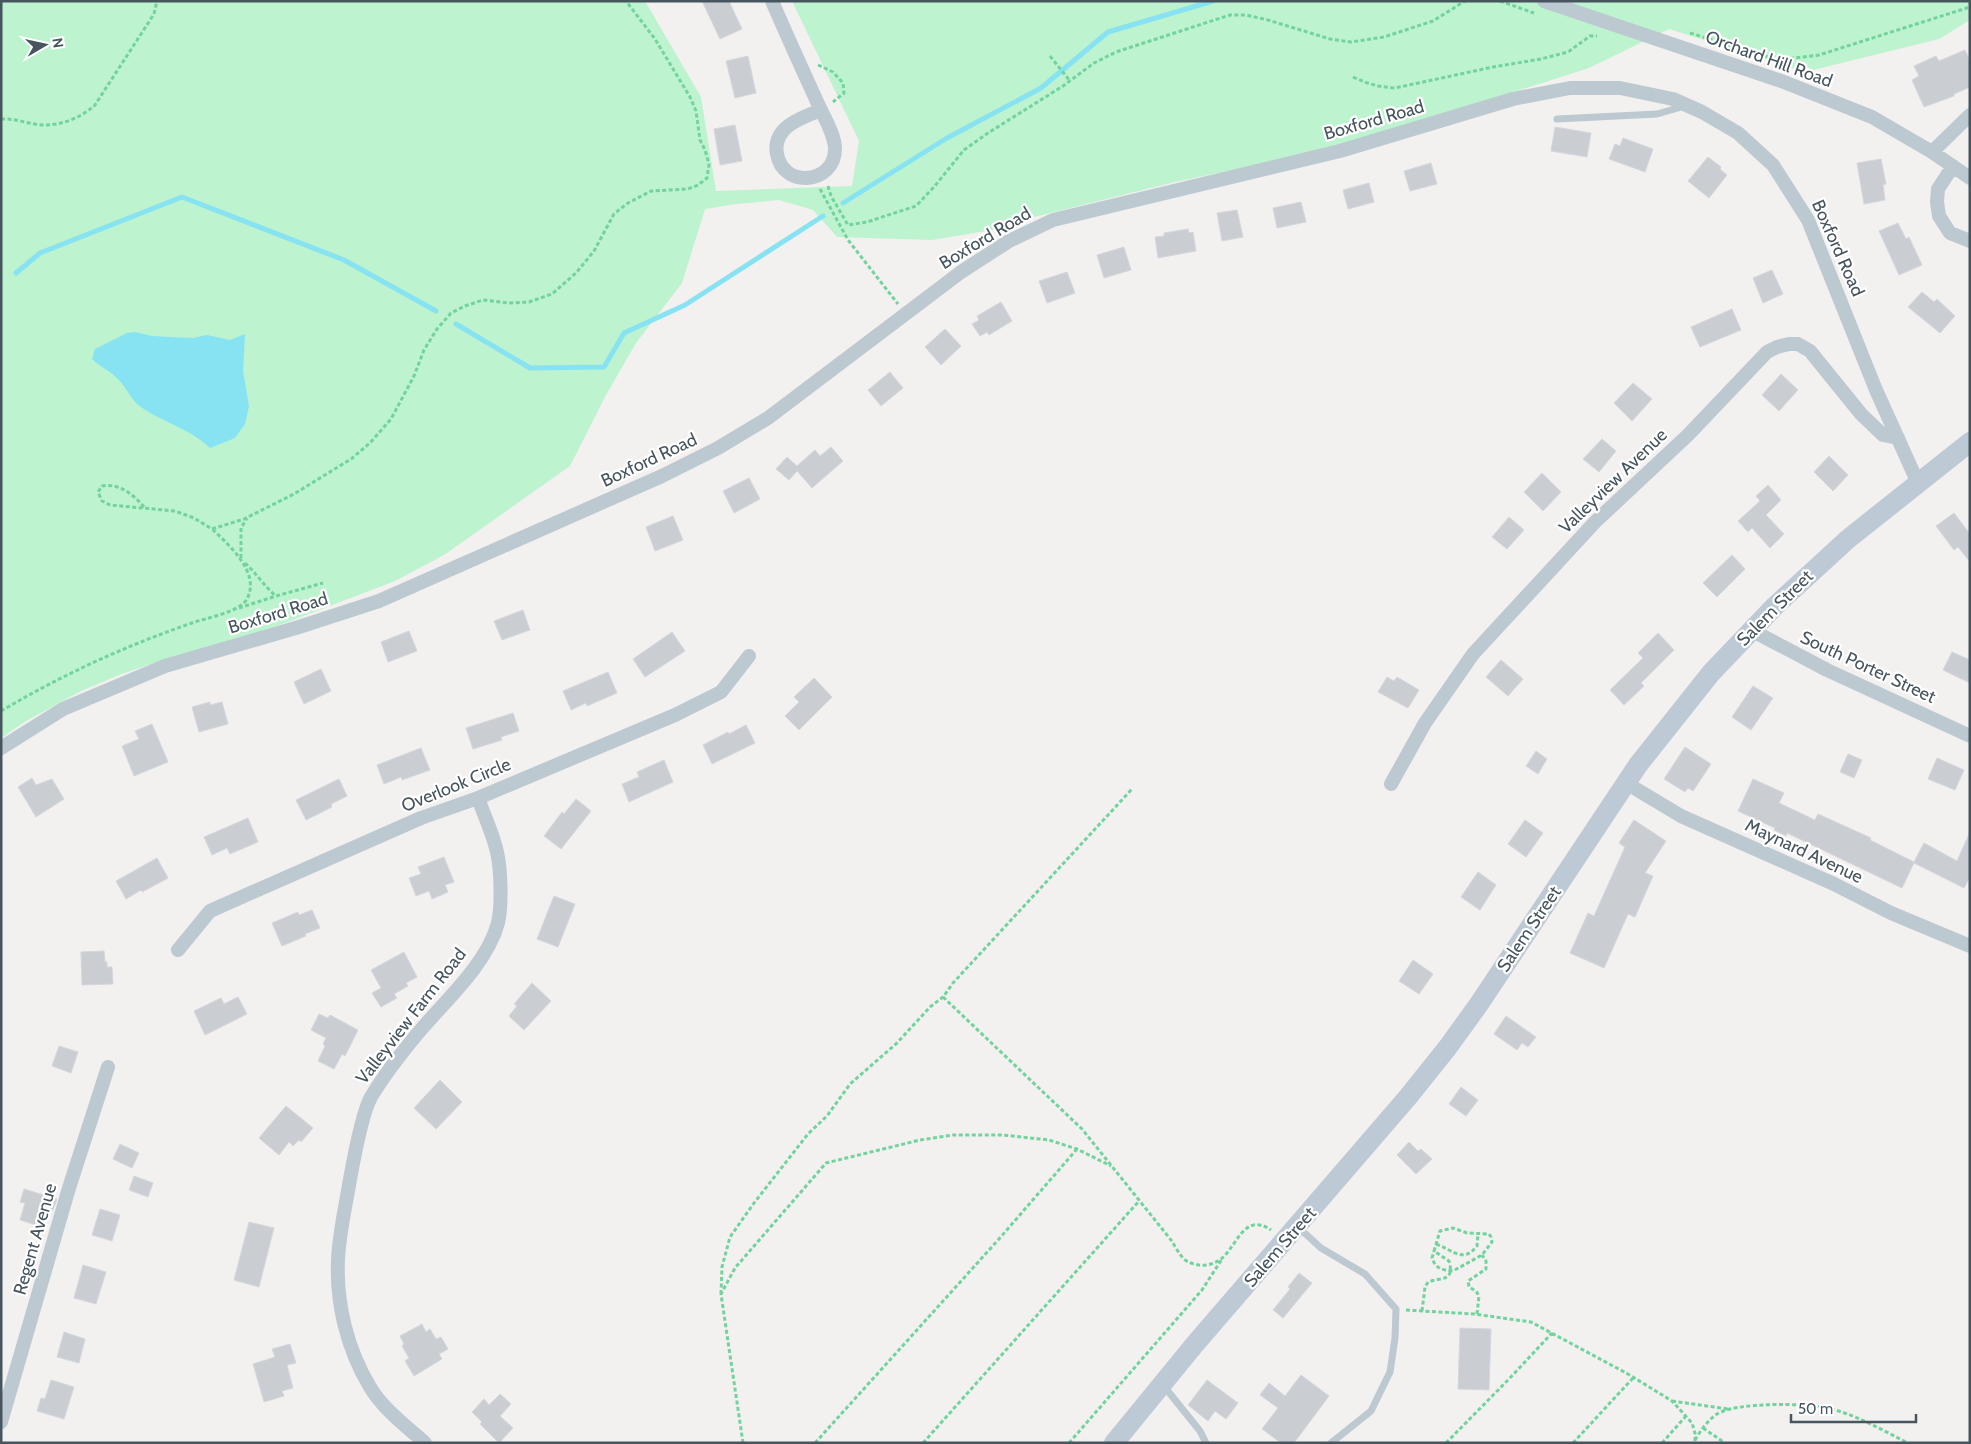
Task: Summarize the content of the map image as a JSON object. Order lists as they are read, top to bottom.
{
  "streets": {
    "main road": ["Salem Street"],
    "street": [
      "Orchard Hill Road",
      "Boxford Road",
      "Valleyview Avenue",
      "South Porter Street",
      "Overlook Circle",
      "Maynard Avenue",
      "Valleyview Farm Road",
      "Regent Avenue"
    ]
  },
  "crossings": [
    ["Boxford Road", "Valleyview Avenue"],
    ["Boxford Road", "Salem Street"],
    ["Salem Street", "South Porter Street"],
    ["Salem Street", "Maynard Avenue"],
    ["Overlook Circle", "Valleyview Farm Road"]
  ],
  "scale_bar": "50 m",
  "north": "right"
}
